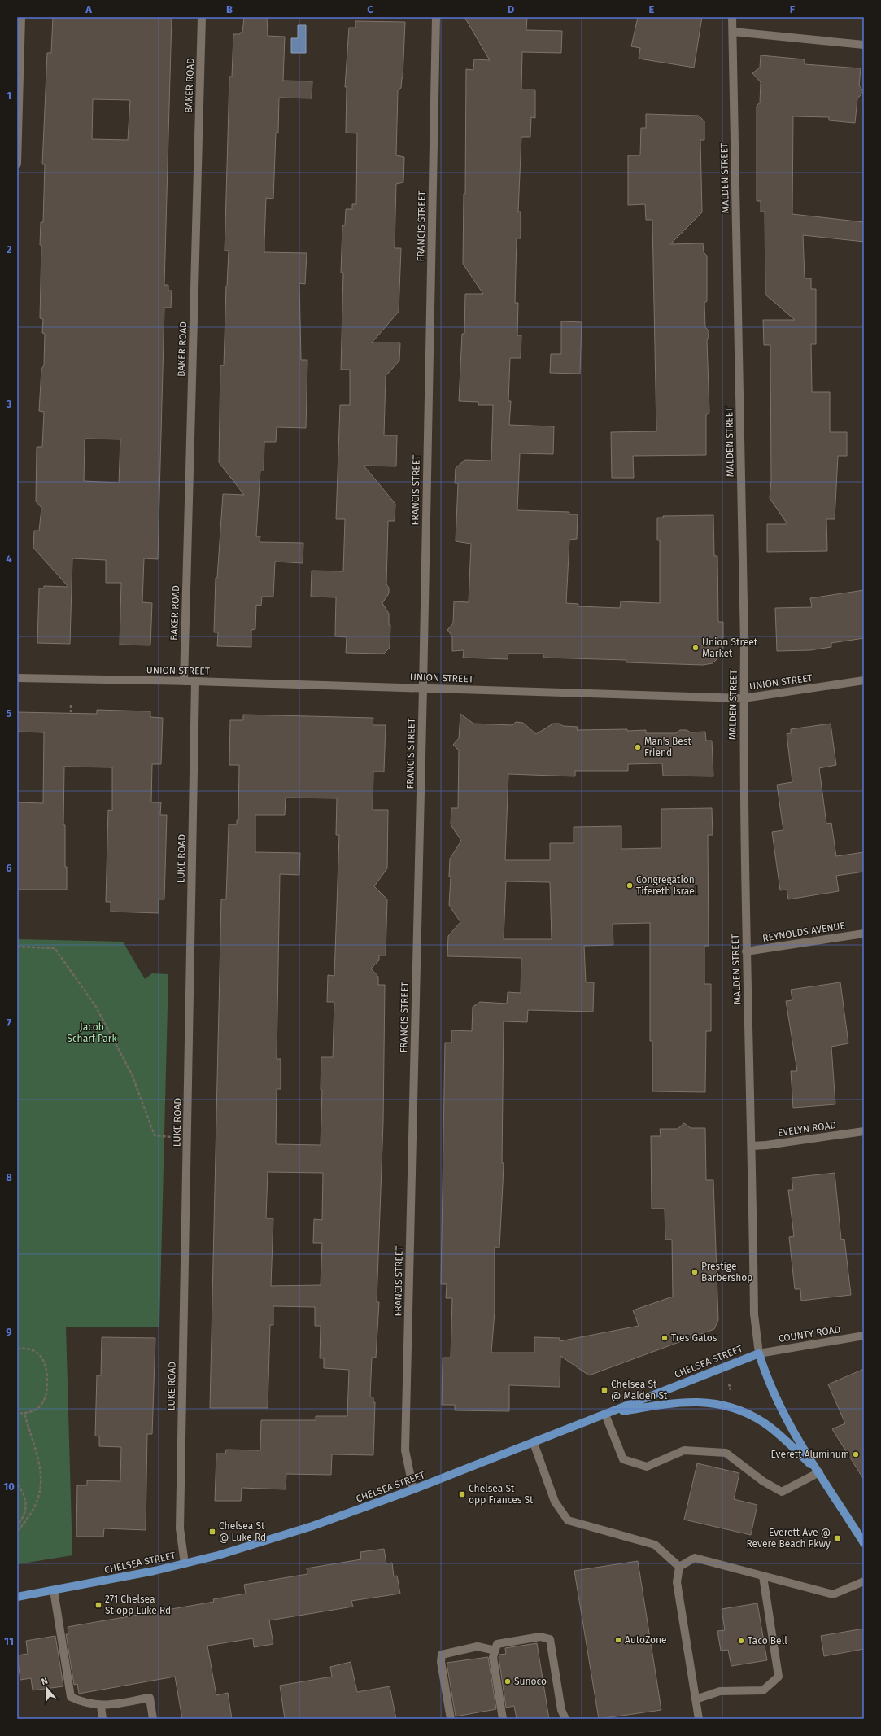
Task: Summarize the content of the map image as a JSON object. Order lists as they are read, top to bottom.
{
  "streets": {
    "main road": ["CHELSEA STREET"],
    "street": [
      "BAKER ROAD",
      "MALDEN STREET",
      "FRANCIS STREET",
      "UNION STREET",
      "LUKE ROAD",
      "REYNOLDS AVENUE",
      "EVELYN ROAD",
      "COUNTY ROAD"
    ]
  },
  "crossings": [
    ["BAKER ROAD", "UNION STREET"],
    ["MALDEN STREET", "UNION STREET"],
    ["MALDEN STREET", "REYNOLDS AVENUE"],
    ["MALDEN STREET", "EVELYN ROAD"],
    ["MALDEN STREET", "COUNTY ROAD"],
    ["MALDEN STREET", "CHELSEA STREET"],
    ["FRANCIS STREET", "UNION STREET"],
    ["FRANCIS STREET", "CHELSEA STREET"],
    ["UNION STREET", "LUKE ROAD"],
    ["LUKE ROAD", "CHELSEA STREET"],
    ["COUNTY ROAD", "CHELSEA STREET"]
  ],
  "parks": ["Jacob Scharf Park"],
  "places": {
    "other": [
      "Union Street Market",
      "Man's Best Friend",
      "Congregation Tifereth Israel",
      "Prestige Barbershop",
      "Tres Gatos",
      "Everett Aluminum",
      "AutoZone",
      "Taco Bell",
      "Sunoco"
    ],
    "transit": [
      "Chelsea St @ Malden St",
      "Chelsea St opp Frances St",
      "Chelsea St @ Luke Rd",
      "Everett Ave @ Revere Beach Pkwy",
      "271 Chelsea St opp Luke Rd"
    ]
  },
  "north": "top",
  "grid": {
    "columns": [
      "A",
      "B",
      "C",
      "D",
      "E",
      "F"
    ],
    "rows": [
      "1",
      "2",
      "3",
      "4",
      "5",
      "6",
      "7",
      "8",
      "9",
      "10",
      "11"
    ]
  }
}
